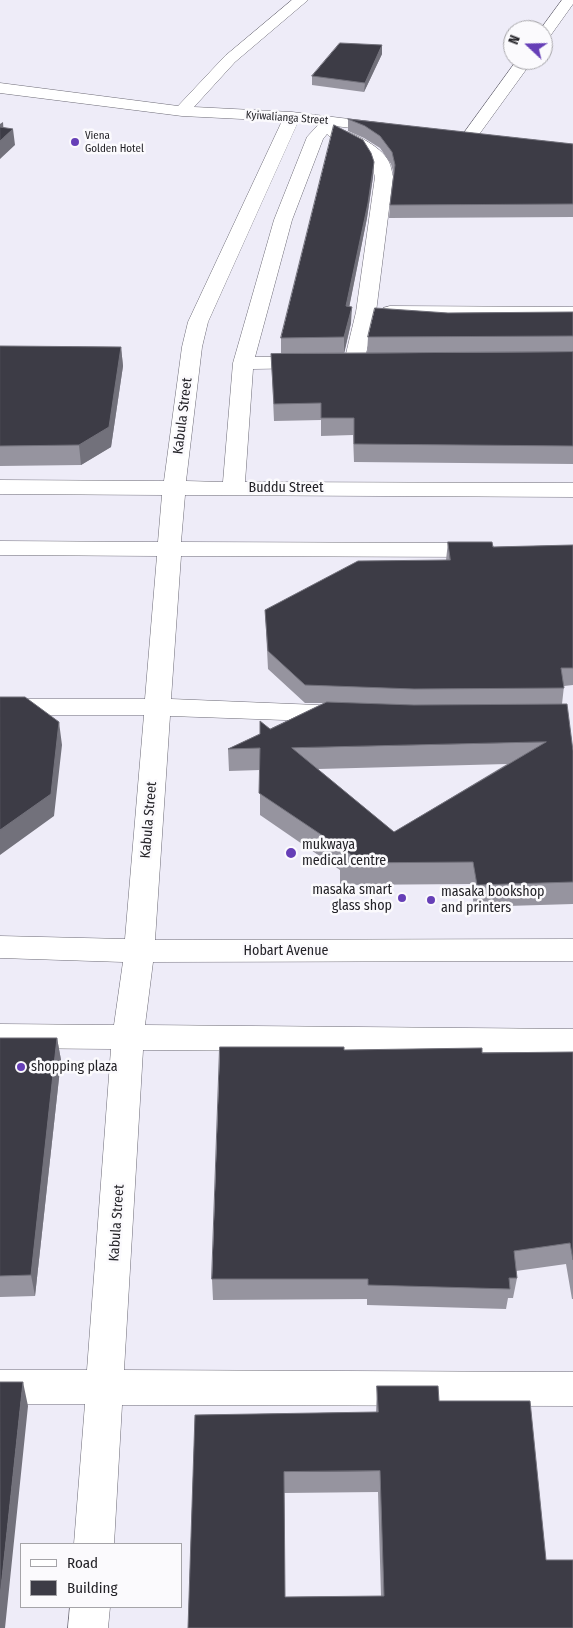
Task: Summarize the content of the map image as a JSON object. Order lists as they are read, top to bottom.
{
  "streets": {
    "street": [
      "Kyiwalianga Street",
      "Kabula Street",
      "Buddu Street",
      "Hobart Avenue"
    ]
  },
  "crossings": [
    ["Kyiwalianga Street", "Kabula Street"],
    ["Kabula Street", "Buddu Street"],
    ["Kabula Street", "Hobart Avenue"]
  ],
  "places": [
    "Viena Golden Hotel",
    "mukwaya medical centre",
    "masaka smart glass shop",
    "masaka bookshop and printers",
    "shopping plaza"
  ],
  "legend": ["Road", "Building"],
  "north": "left"
}
